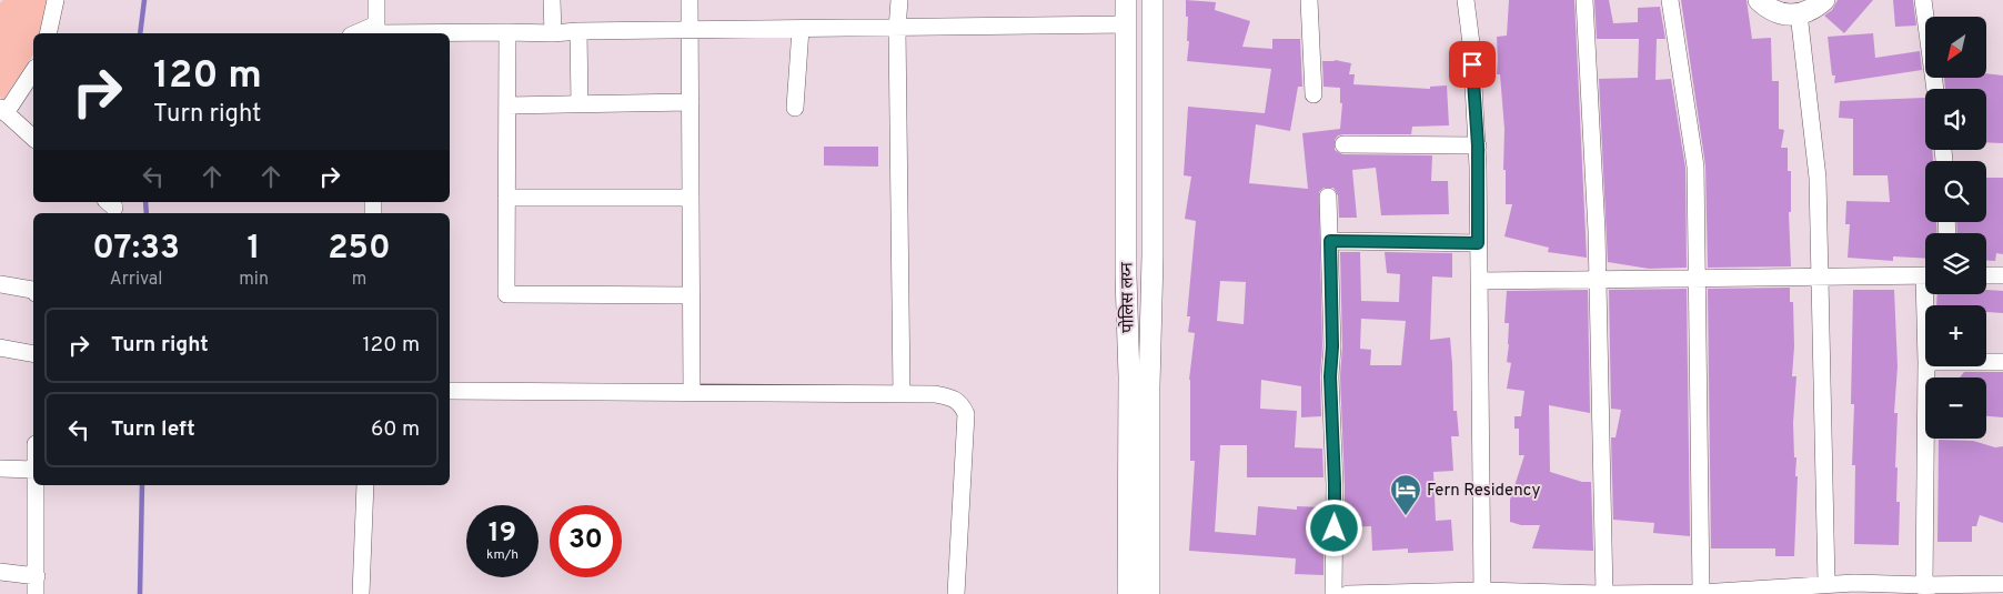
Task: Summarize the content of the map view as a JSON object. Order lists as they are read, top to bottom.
{
  "streets": {
    "street": ["पोलिस लय्न"]
  },
  "places": {
    "hotel": ["Fern Residency"]
  },
  "north": "bottom left",
  "page": {
    "map_buttons": ["+", "−"],
    "turn": ["120 m", "Turn right"],
    "eta": [
      "07:33",
      "Arrival",
      "1",
      "min",
      "250",
      "m"
    ],
    "list": [
      {
        "name": "Turn right",
        "value": "120 m"
      },
      {
        "name": "Turn left",
        "value": "60 m"
      }
    ],
    "speed": "19 km/h",
    "limit": "30"
  }
}
